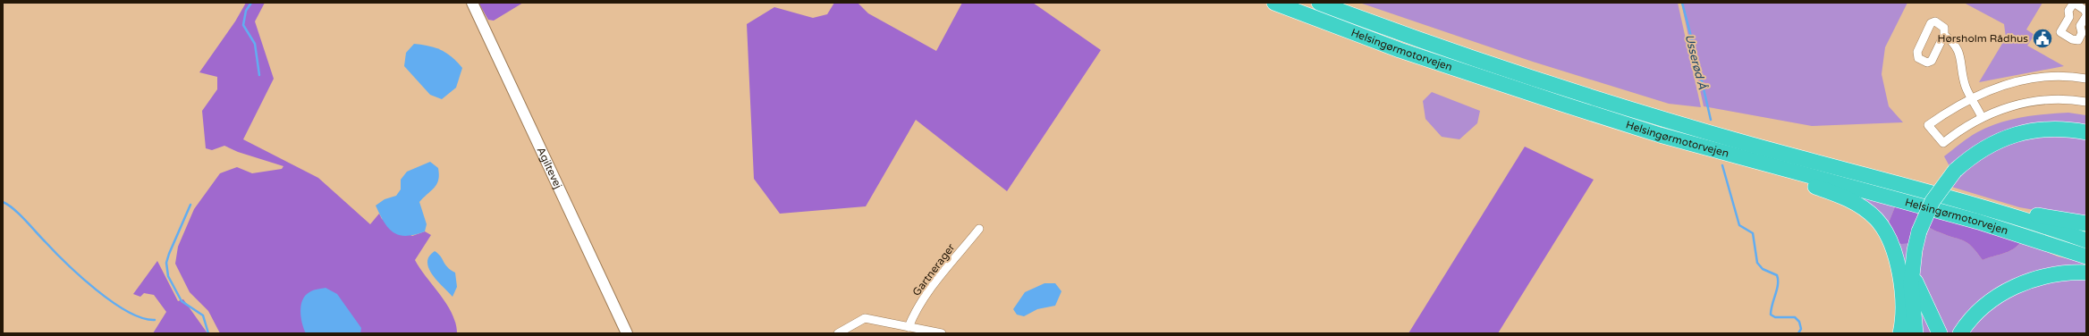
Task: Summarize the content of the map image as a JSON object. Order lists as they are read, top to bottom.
{
  "streets": {
    "highway": ["Helsingørmotorvejen"],
    "street": ["Agiltevej", "Gartnerager"]
  },
  "water": ["Usserød Å"],
  "places": {
    "public building": ["Hørsholm Rådhus"]
  }
}
